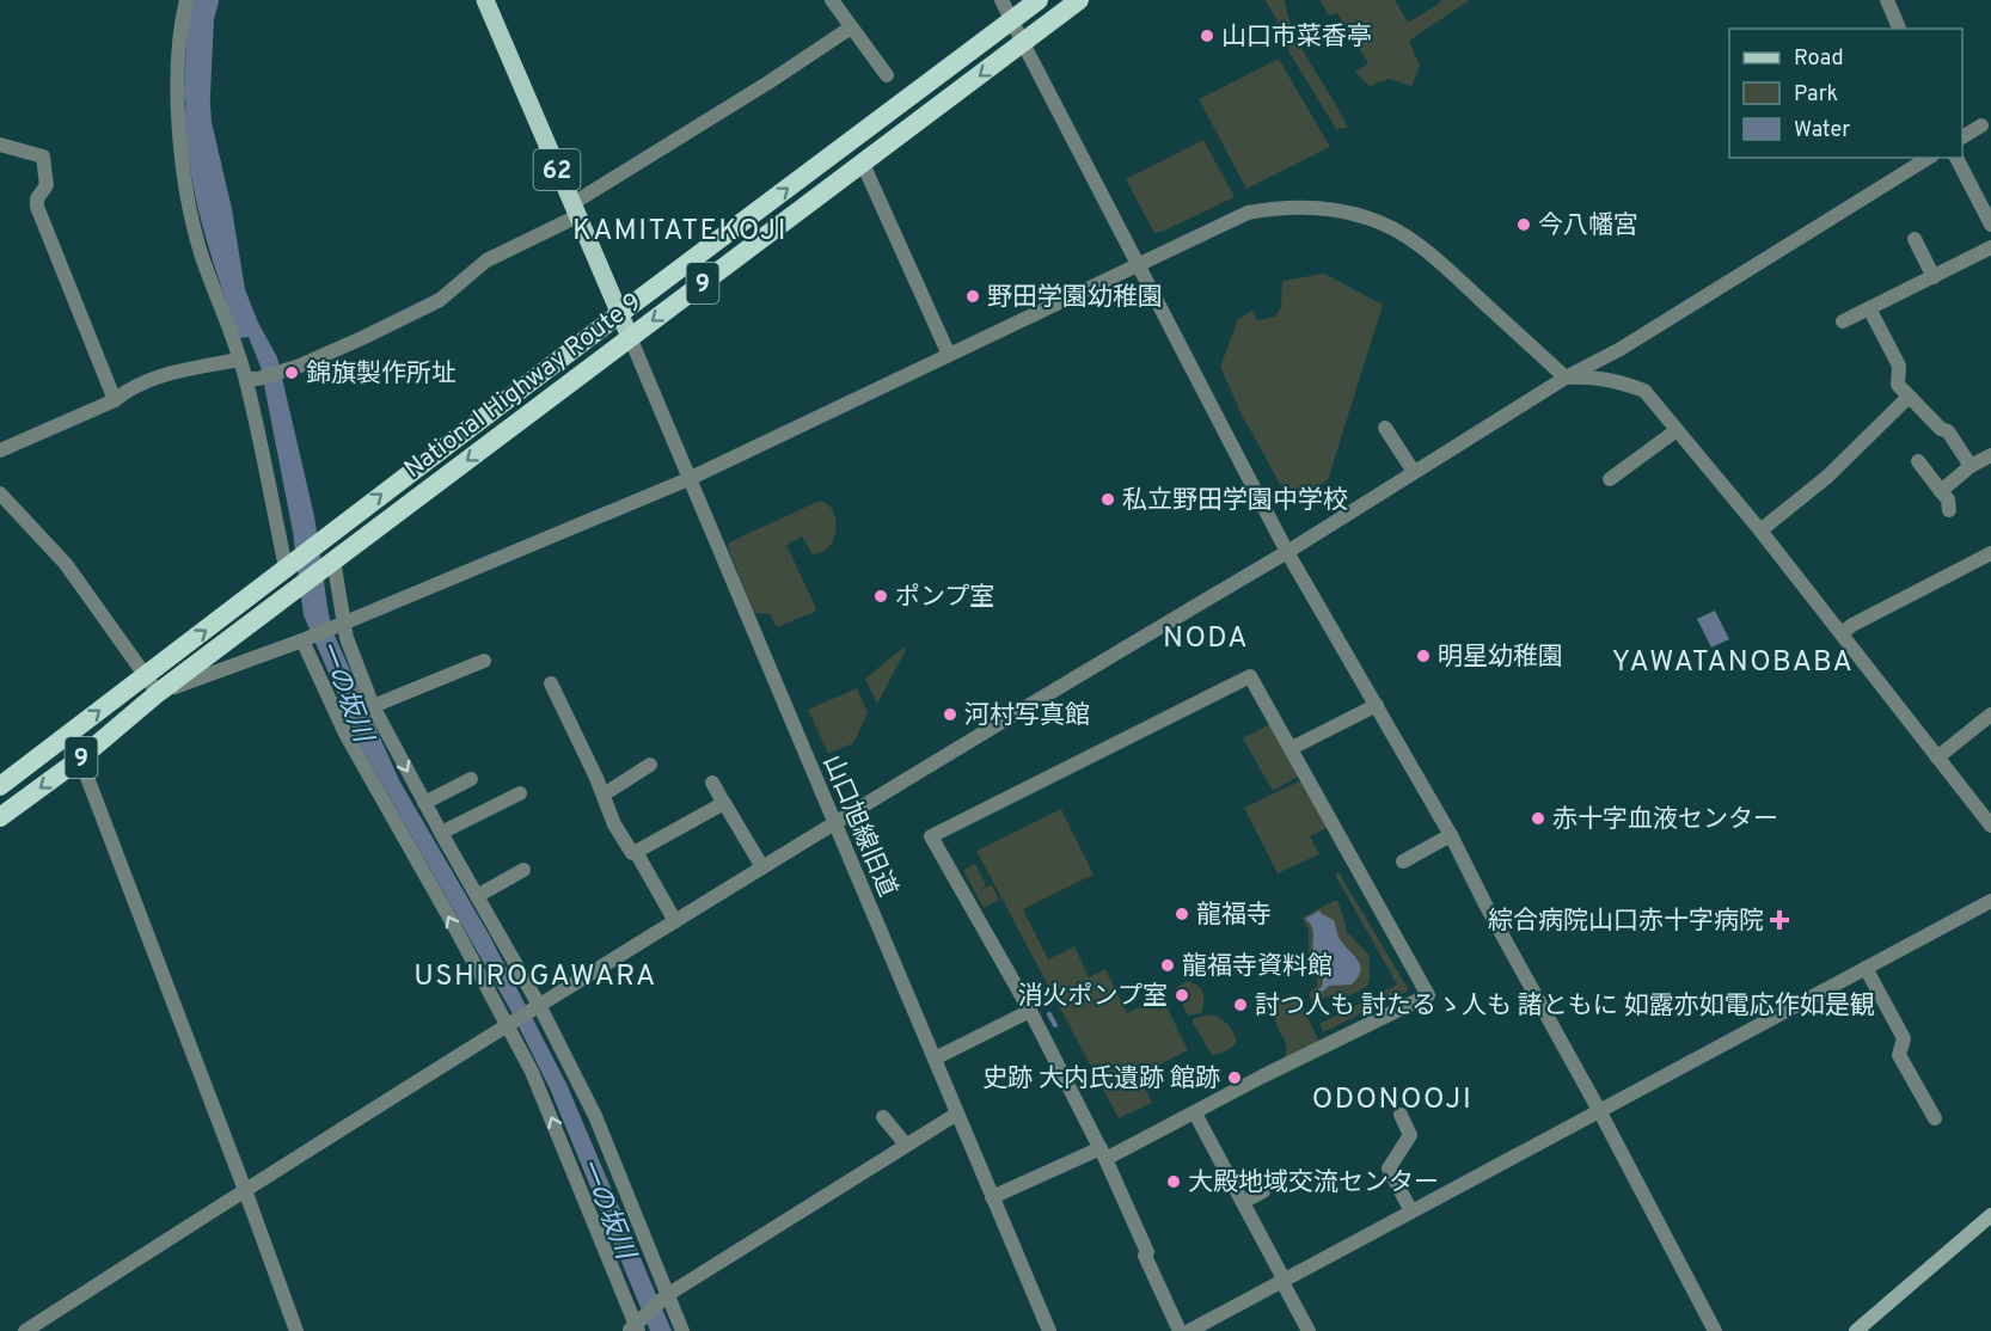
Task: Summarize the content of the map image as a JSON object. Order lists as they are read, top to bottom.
{
  "streets": {
    "highway": ["9", "National Highway Route 9"],
    "main road": ["62"],
    "street": ["山口旭線旧道"]
  },
  "crossings": [
    ["62", "National Highway Route 9"],
    ["62", "山口旭線旧道"],
    ["National Highway Route 9", "山口旭線旧道"]
  ],
  "districts": [
    "KAMITATEKOJI",
    "NODA",
    "YAWATANOBABA",
    "USHIROGAWARA",
    "ODONOOJI"
  ],
  "water": ["一の坂川"],
  "places": {
    "other": [
      "山口市菜香亭",
      "今八幡宮",
      "野田学園幼稚園",
      "錦旗製作所址",
      "私立野田学園中学校",
      "ポンプ室",
      "明星幼稚園",
      "河村写真館",
      "赤十字血液センター",
      "龍福寺",
      "龍福寺資料館",
      "消火ポンプ室",
      "討つ人も 討たるゝ人も 諸ともに 如露亦如電応作如是観",
      "史跡 大内氏遺跡 館跡",
      "大殿地域交流センター"
    ],
    "health": ["綜合病院山口赤十字病院"]
  },
  "legend": ["Road", "Park", "Water"]
}
